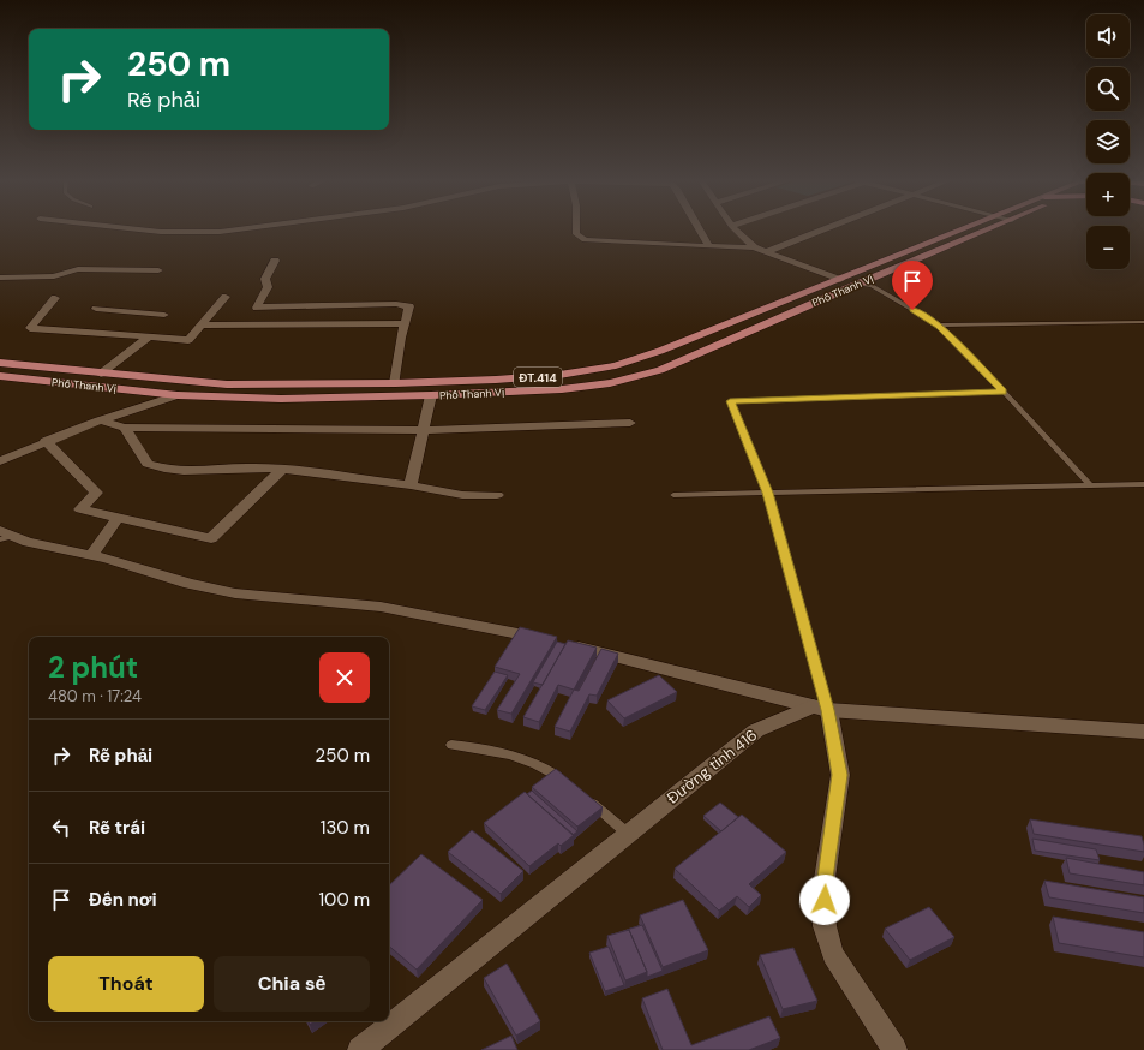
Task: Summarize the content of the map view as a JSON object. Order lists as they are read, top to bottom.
{
  "streets": {
    "main road": ["Phố Thanh Vị", "ĐT.414"],
    "street": ["Đường tỉnh 416"]
  },
  "page": {
    "map_buttons": ["+", "−"],
    "turn": ["250 m", "Rẽ phải"],
    "heading": ["2 phút", "480 m · 17:24"],
    "list": [
      {
        "name": "Rẽ phải",
        "value": "250 m"
      },
      {
        "name": "Rẽ trái",
        "value": "130 m"
      },
      {
        "name": "Đến nơi",
        "value": "100 m"
      }
    ],
    "buttons": ["Thoát", "Chia sẻ"]
  }
}
